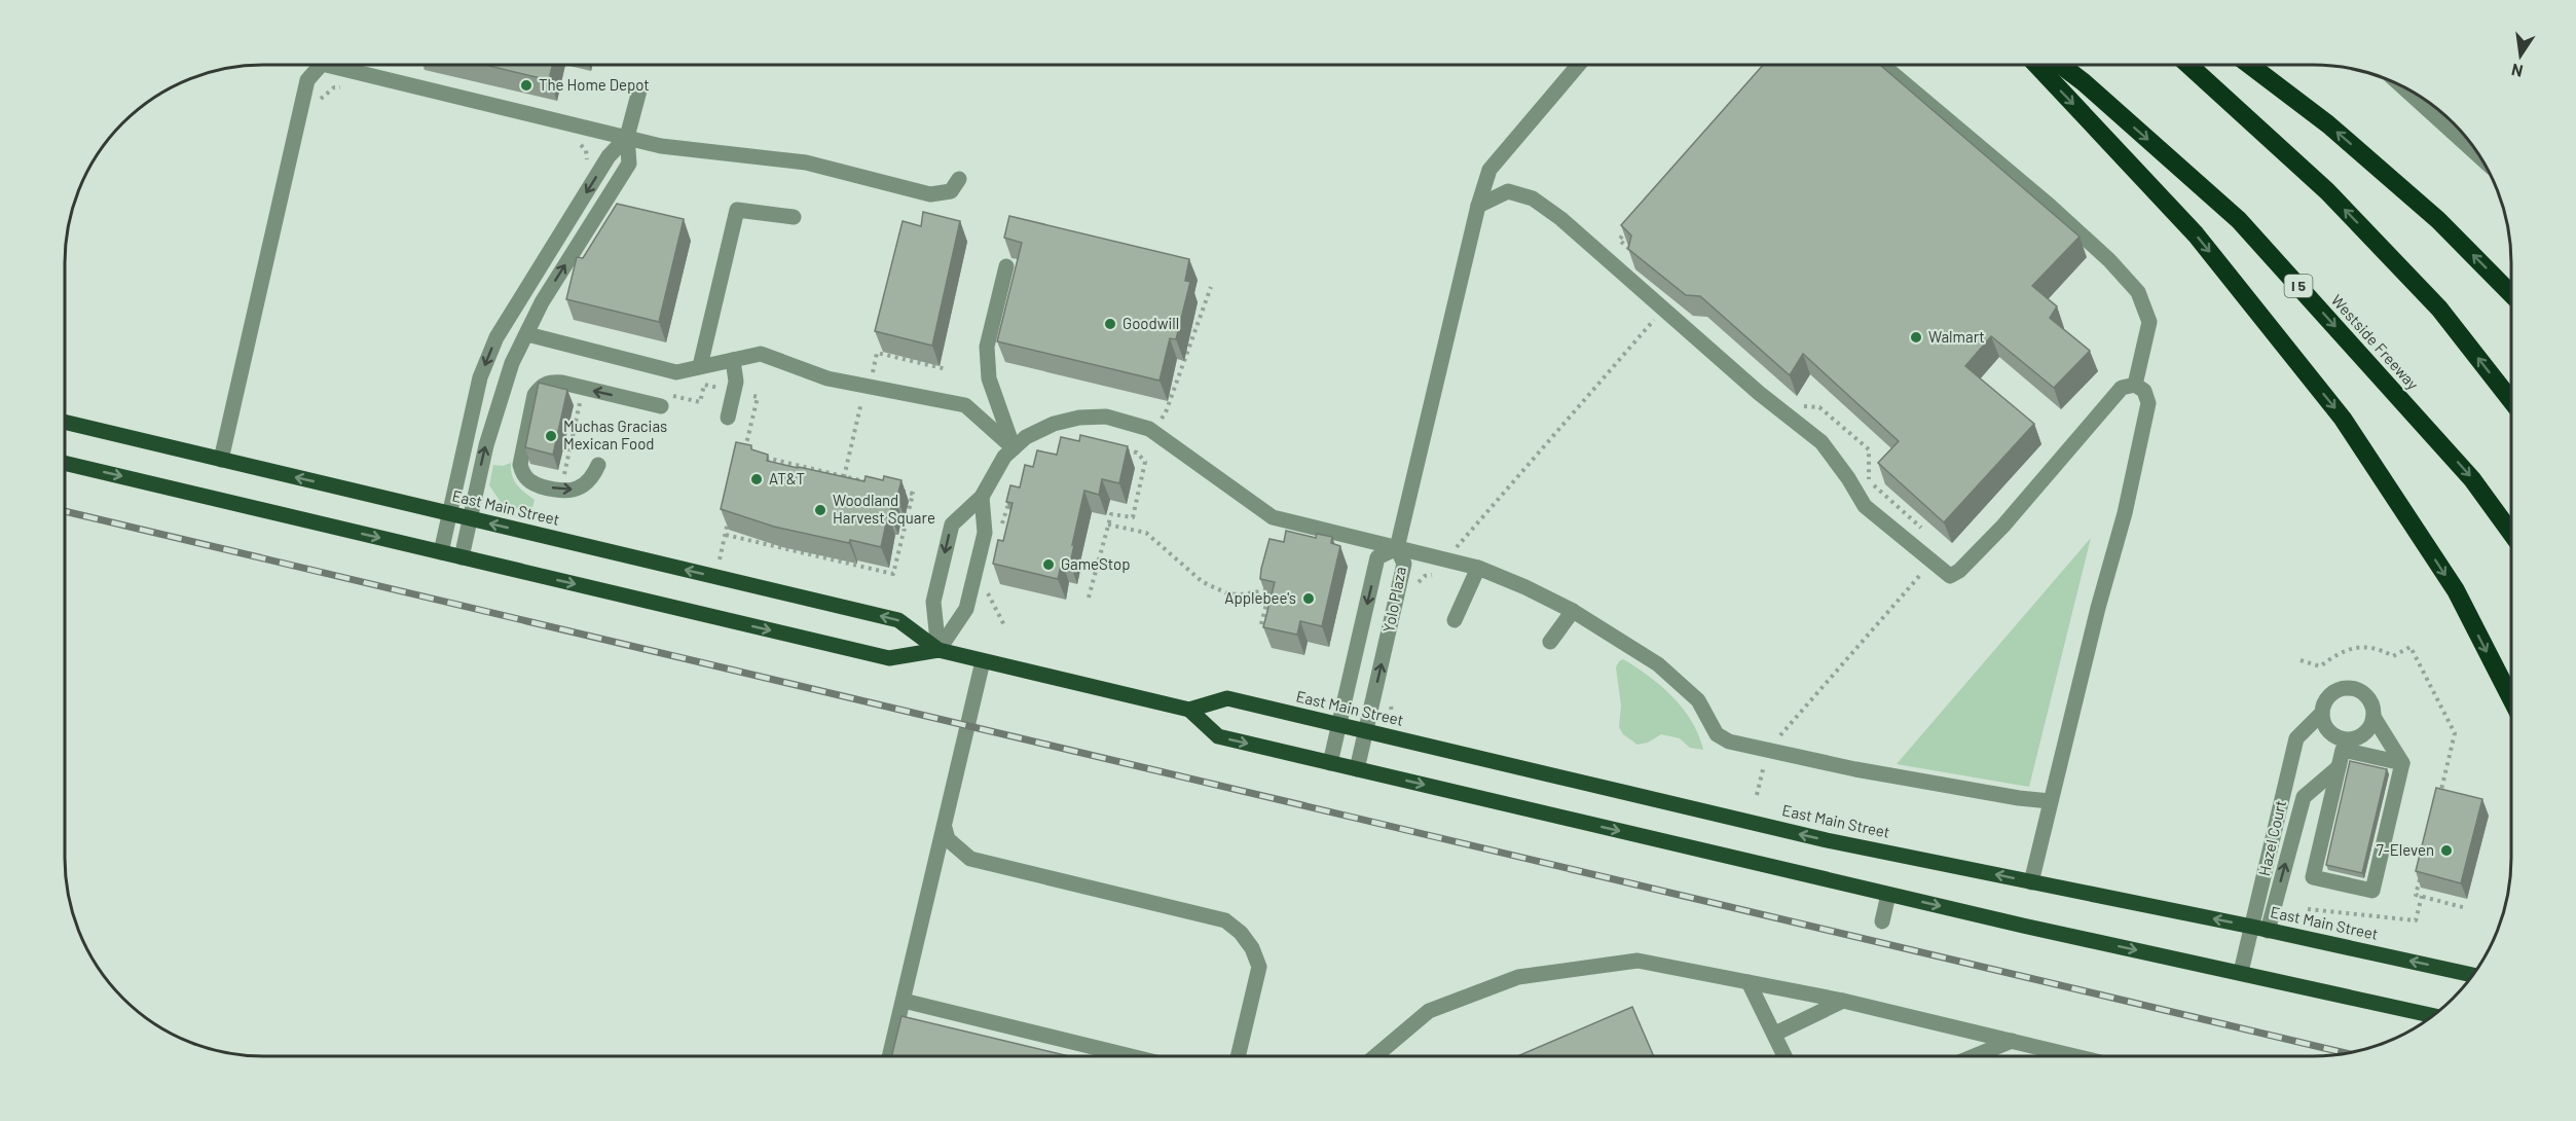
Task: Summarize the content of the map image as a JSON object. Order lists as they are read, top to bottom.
{
  "streets": {
    "highway": ["I 5", "Westside Freeway"],
    "main road": ["East Main Street"],
    "street": ["Yolo Plaza", "Hazel Court"]
  },
  "crossings": [
    ["East Main Street", "Yolo Plaza"],
    ["East Main Street", "Hazel Court"]
  ],
  "places": [
    "The Home Depot",
    "Goodwill",
    "Walmart",
    "Muchas Gracias Mexican Food",
    "AT&T",
    "Woodland Harvest Square",
    "GameStop",
    "Applebee's",
    "7-Eleven"
  ],
  "north": "bottom"
}
